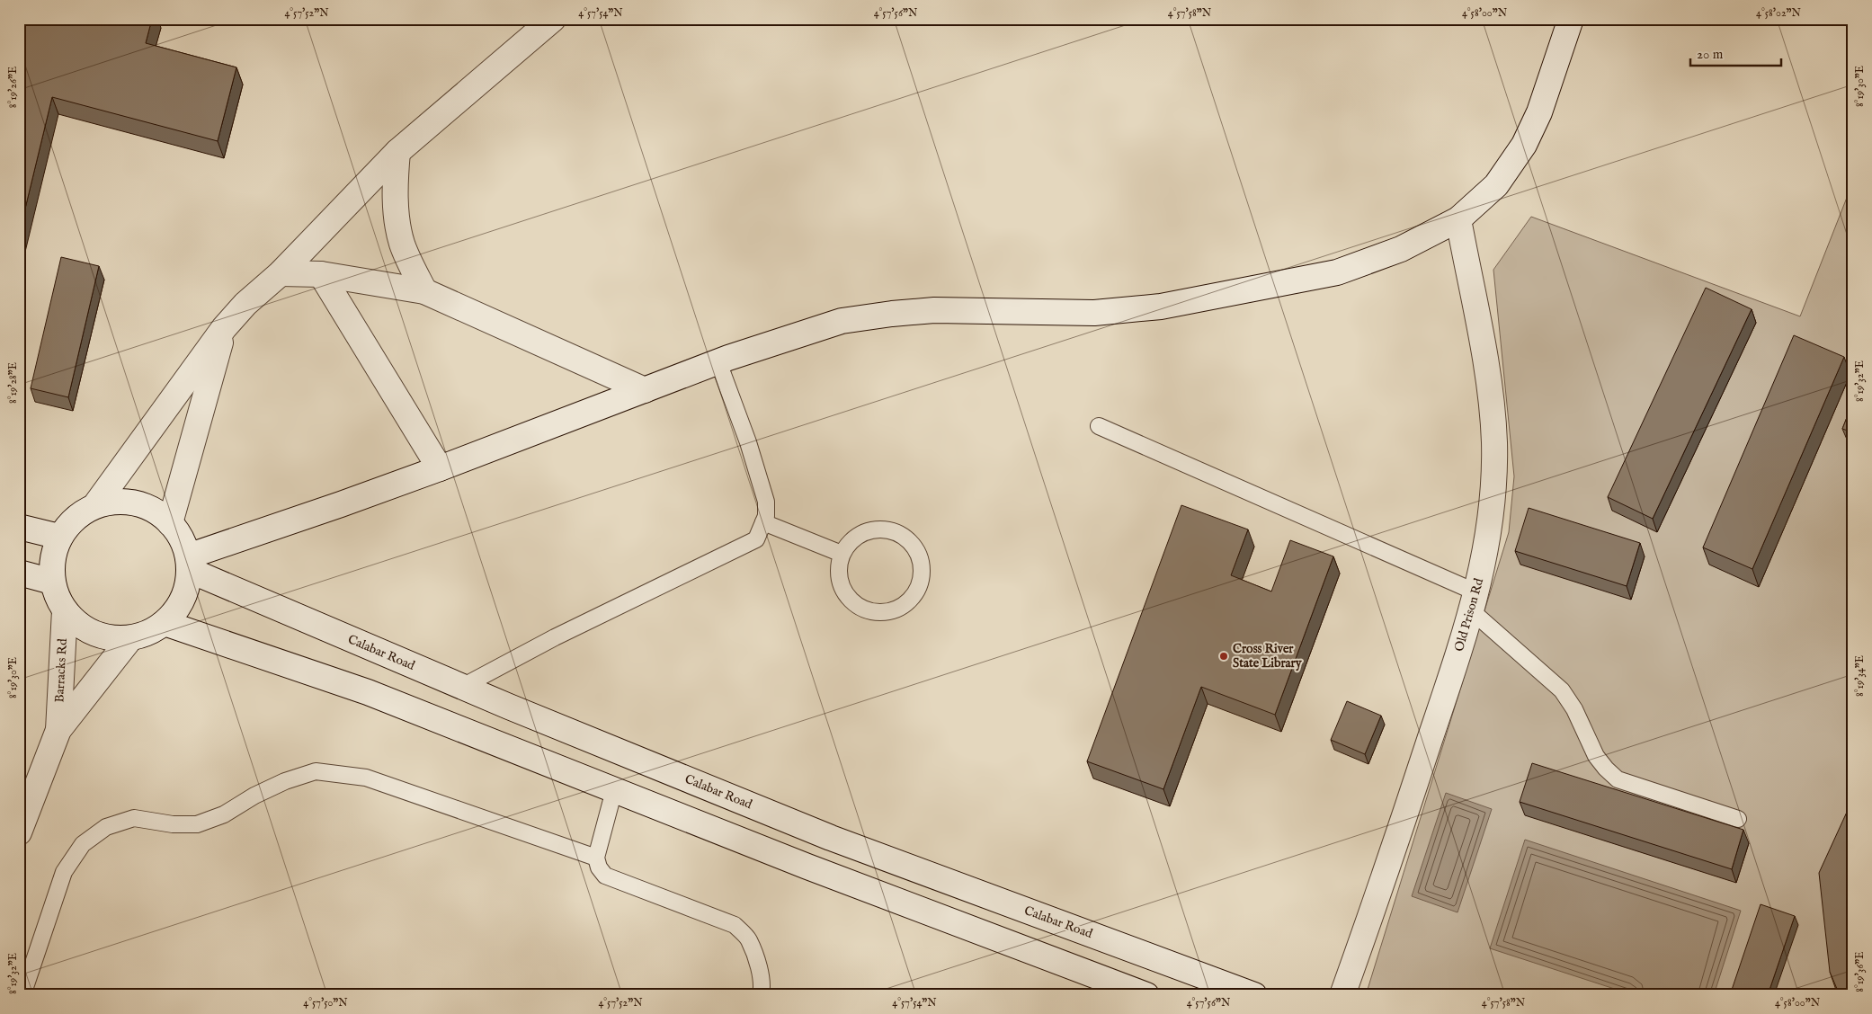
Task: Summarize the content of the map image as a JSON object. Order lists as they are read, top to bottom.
{
  "streets": {
    "street": ["Old Prison Rd", "Calabar Road", "Barracks Rd"]
  },
  "crossings": [
    ["Calabar Road", "Barracks Rd"]
  ],
  "places": ["Cross River State Library"],
  "scale_bar": "20 m",
  "coordinates": [
    "4°57'52\"N",
    "4°57'54\"N",
    "4°57'56\"N",
    "4°57'58\"N",
    "4°58'00\"N",
    "4°58'02\"N",
    "8°19'30\"E",
    "8°19'26\"E",
    "8°19'32\"E",
    "8°19'28\"E",
    "8°19'34\"E",
    "8°19'36\"E",
    "4°57'50\"N"
  ]
}
